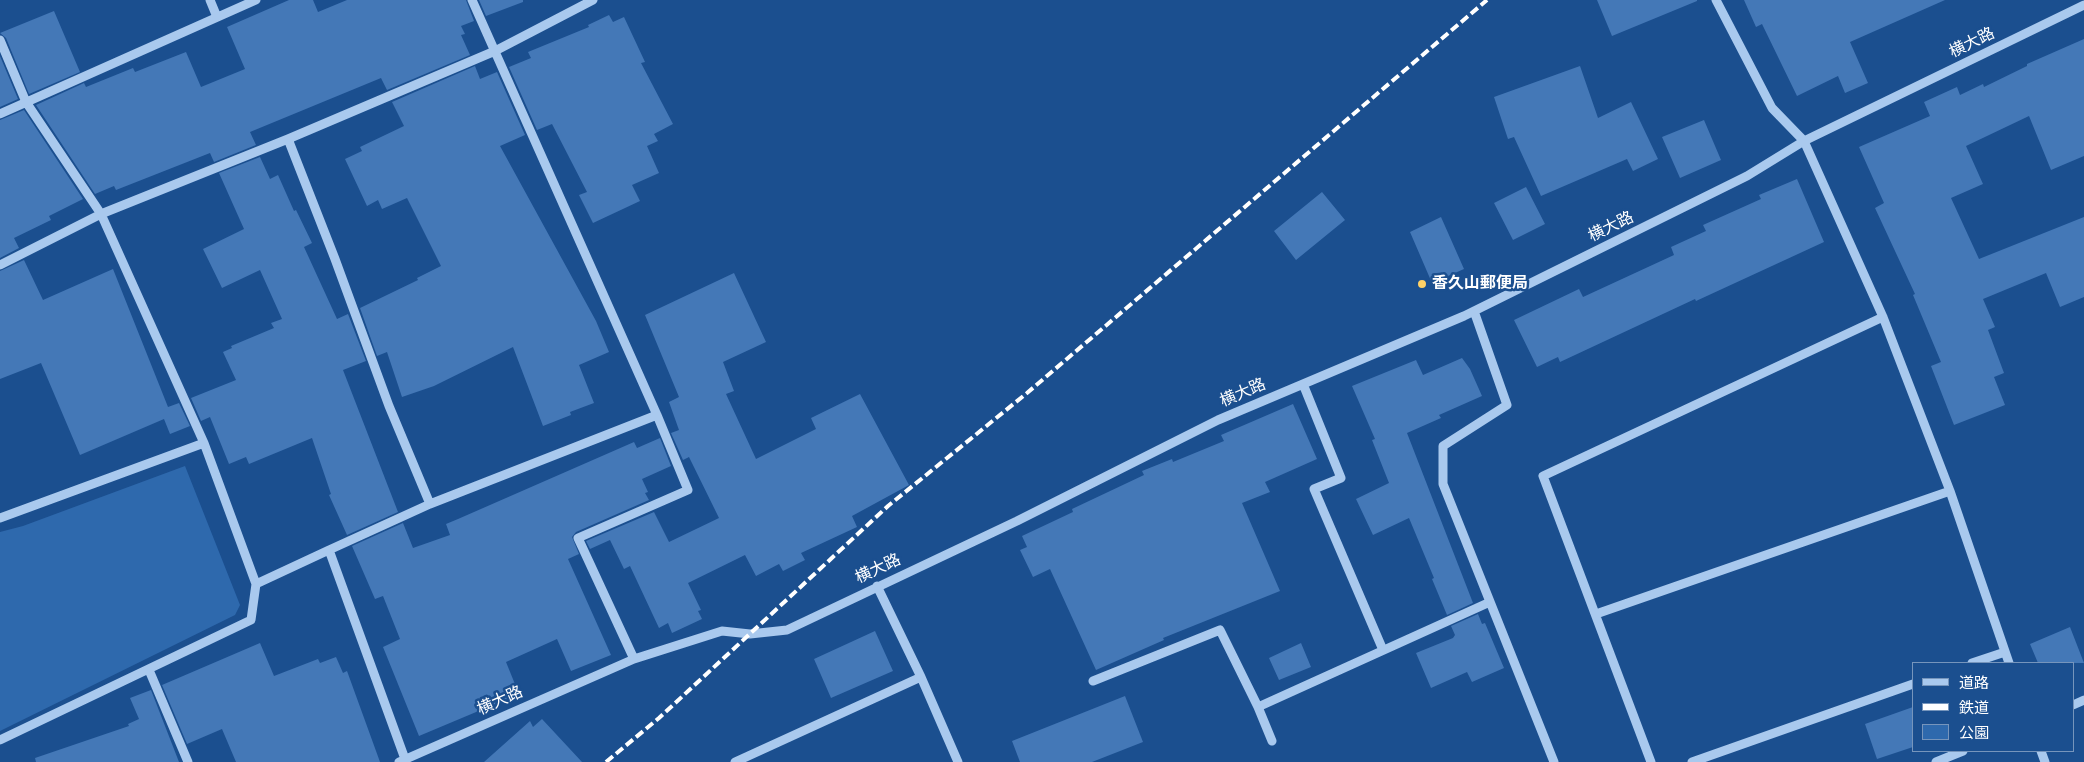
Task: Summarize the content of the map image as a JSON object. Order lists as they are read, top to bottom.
{
  "streets": {
    "street": ["横大路"]
  },
  "places": ["香久山郵便局"],
  "legend": ["道路", "鉄道", "公園"]
}
